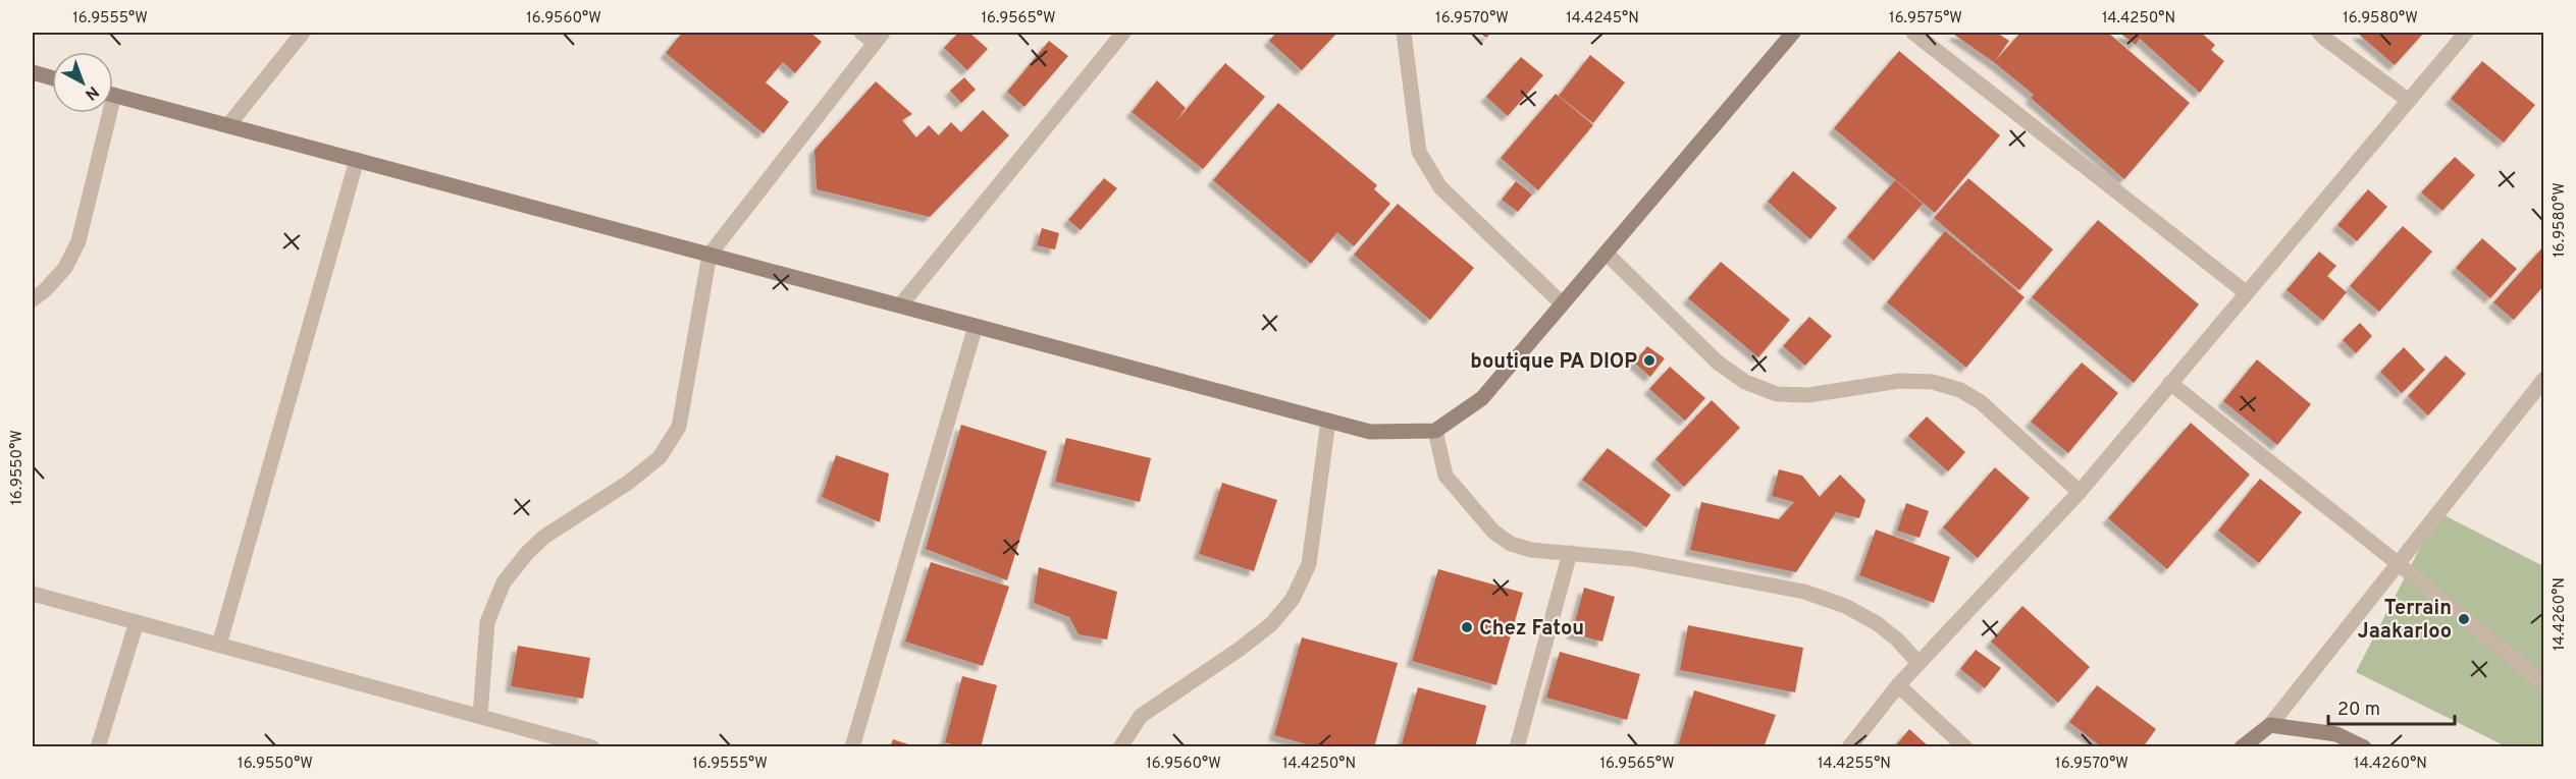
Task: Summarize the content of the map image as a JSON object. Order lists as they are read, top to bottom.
{
  "places": ["boutique PA DIOP", "Terrain Jaakarloo", "Chez Fatou"],
  "scale_bar": "20 m",
  "north": "bottom right",
  "coordinates": [
    "16.9555°W",
    "16.9560°W",
    "16.9565°W",
    "16.9570°W",
    "14.4245°N",
    "16.9575°W",
    "14.4250°N",
    "16.9580°W",
    "16.9550°W",
    "14.4260°N",
    "14.4255°N"
  ]
}
